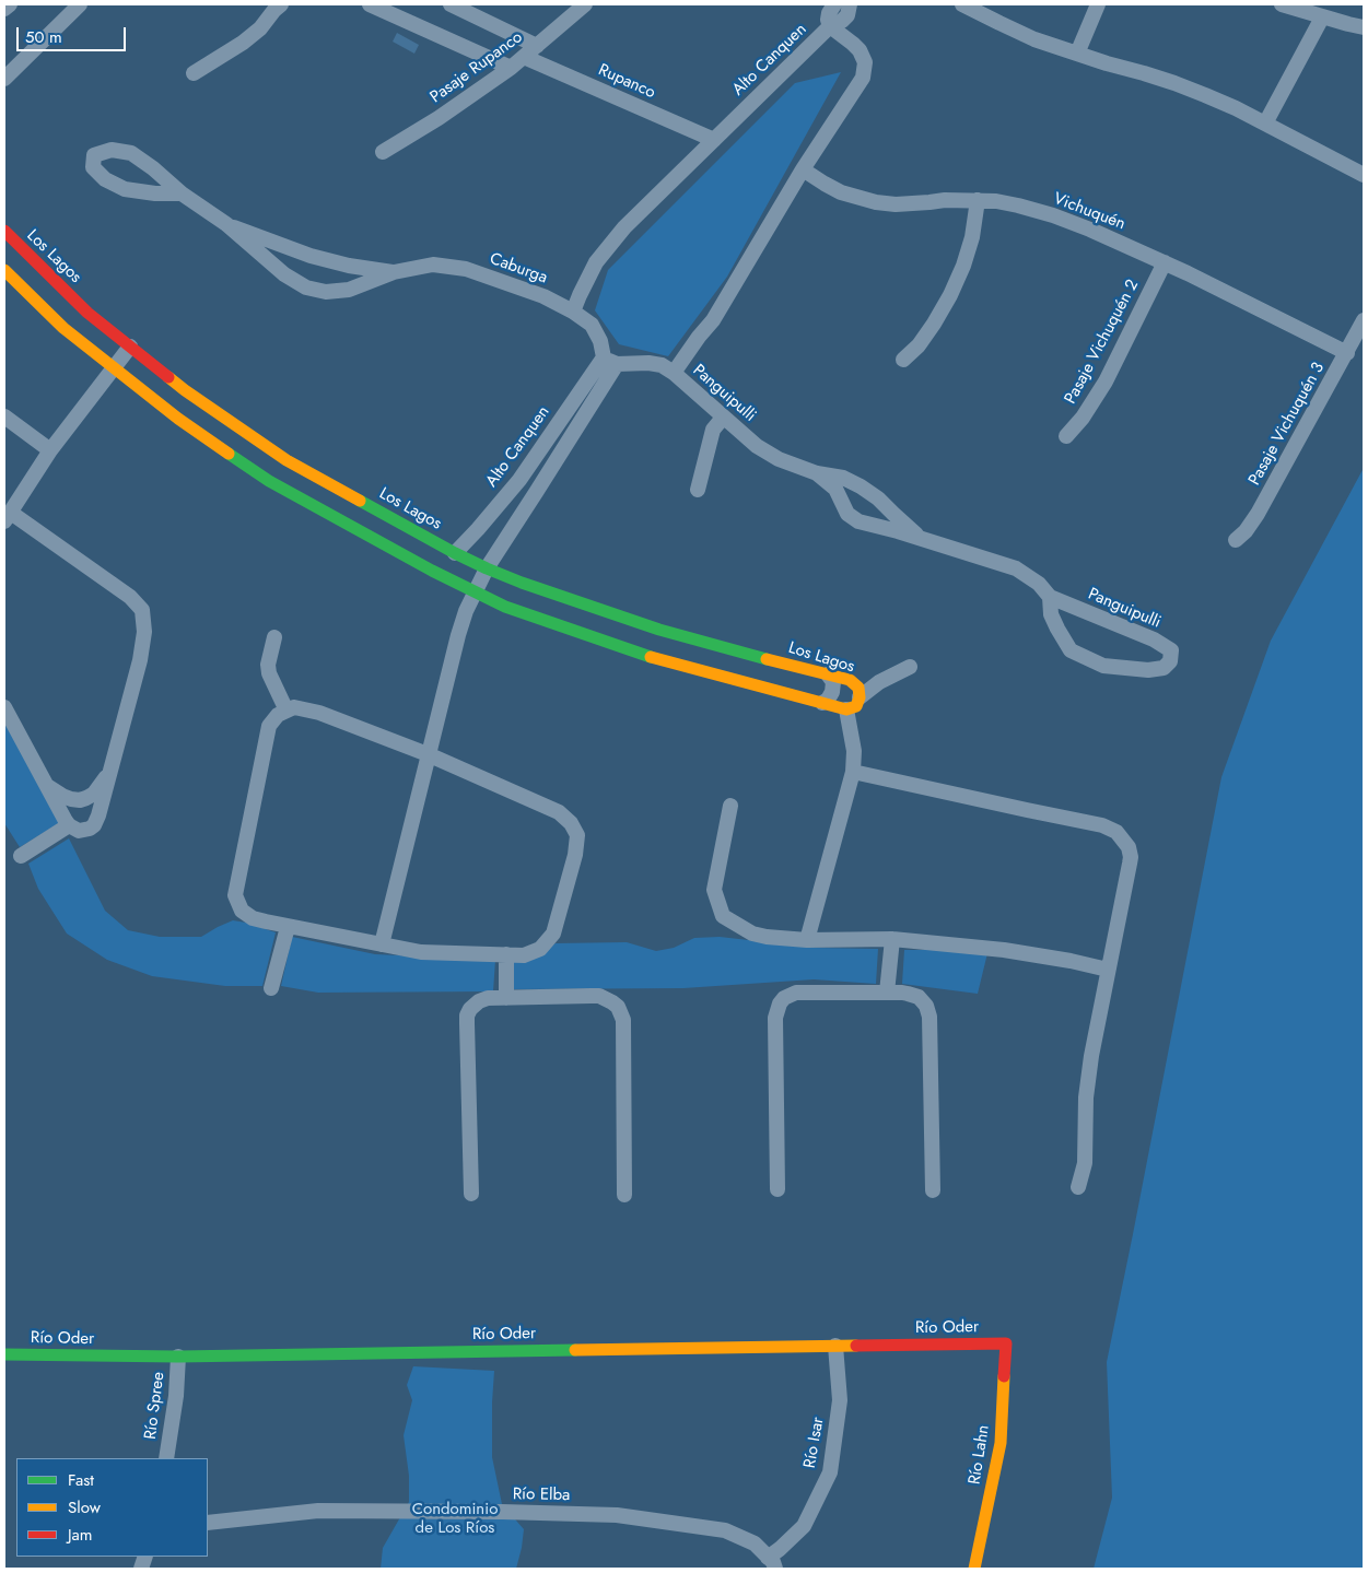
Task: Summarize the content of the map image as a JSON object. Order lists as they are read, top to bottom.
{
  "streets": {
    "street": [
      "Alto Canquen",
      "Pasaje Rupanco",
      "Rupanco",
      "Vichuquén",
      "Los Lagos",
      "Caburga",
      "Pasaje Vichuquén 2",
      "Panguipulli",
      "Pasaje Vichuquén 3",
      "Río Oder",
      "Río Spree",
      "Río Isar",
      "Río Lahn",
      "Río Elba"
    ]
  },
  "crossings": [
    ["Alto Canquen", "Rupanco"],
    ["Alto Canquen", "Vichuquén"],
    ["Alto Canquen", "Los Lagos"],
    ["Alto Canquen", "Caburga"],
    ["Alto Canquen", "Panguipulli"],
    ["Pasaje Rupanco", "Rupanco"],
    ["Vichuquén", "Pasaje Vichuquén 2"],
    ["Vichuquén", "Pasaje Vichuquén 3"],
    ["Caburga", "Panguipulli"],
    ["Río Oder", "Río Spree"],
    ["Río Oder", "Río Isar"],
    ["Río Oder", "Río Lahn"],
    ["Río Isar", "Río Elba"]
  ],
  "parks": ["Condominio de Los Ríos"],
  "legend": ["Fast", "Slow", "Jam"],
  "scale_bar": "50 m"
}
